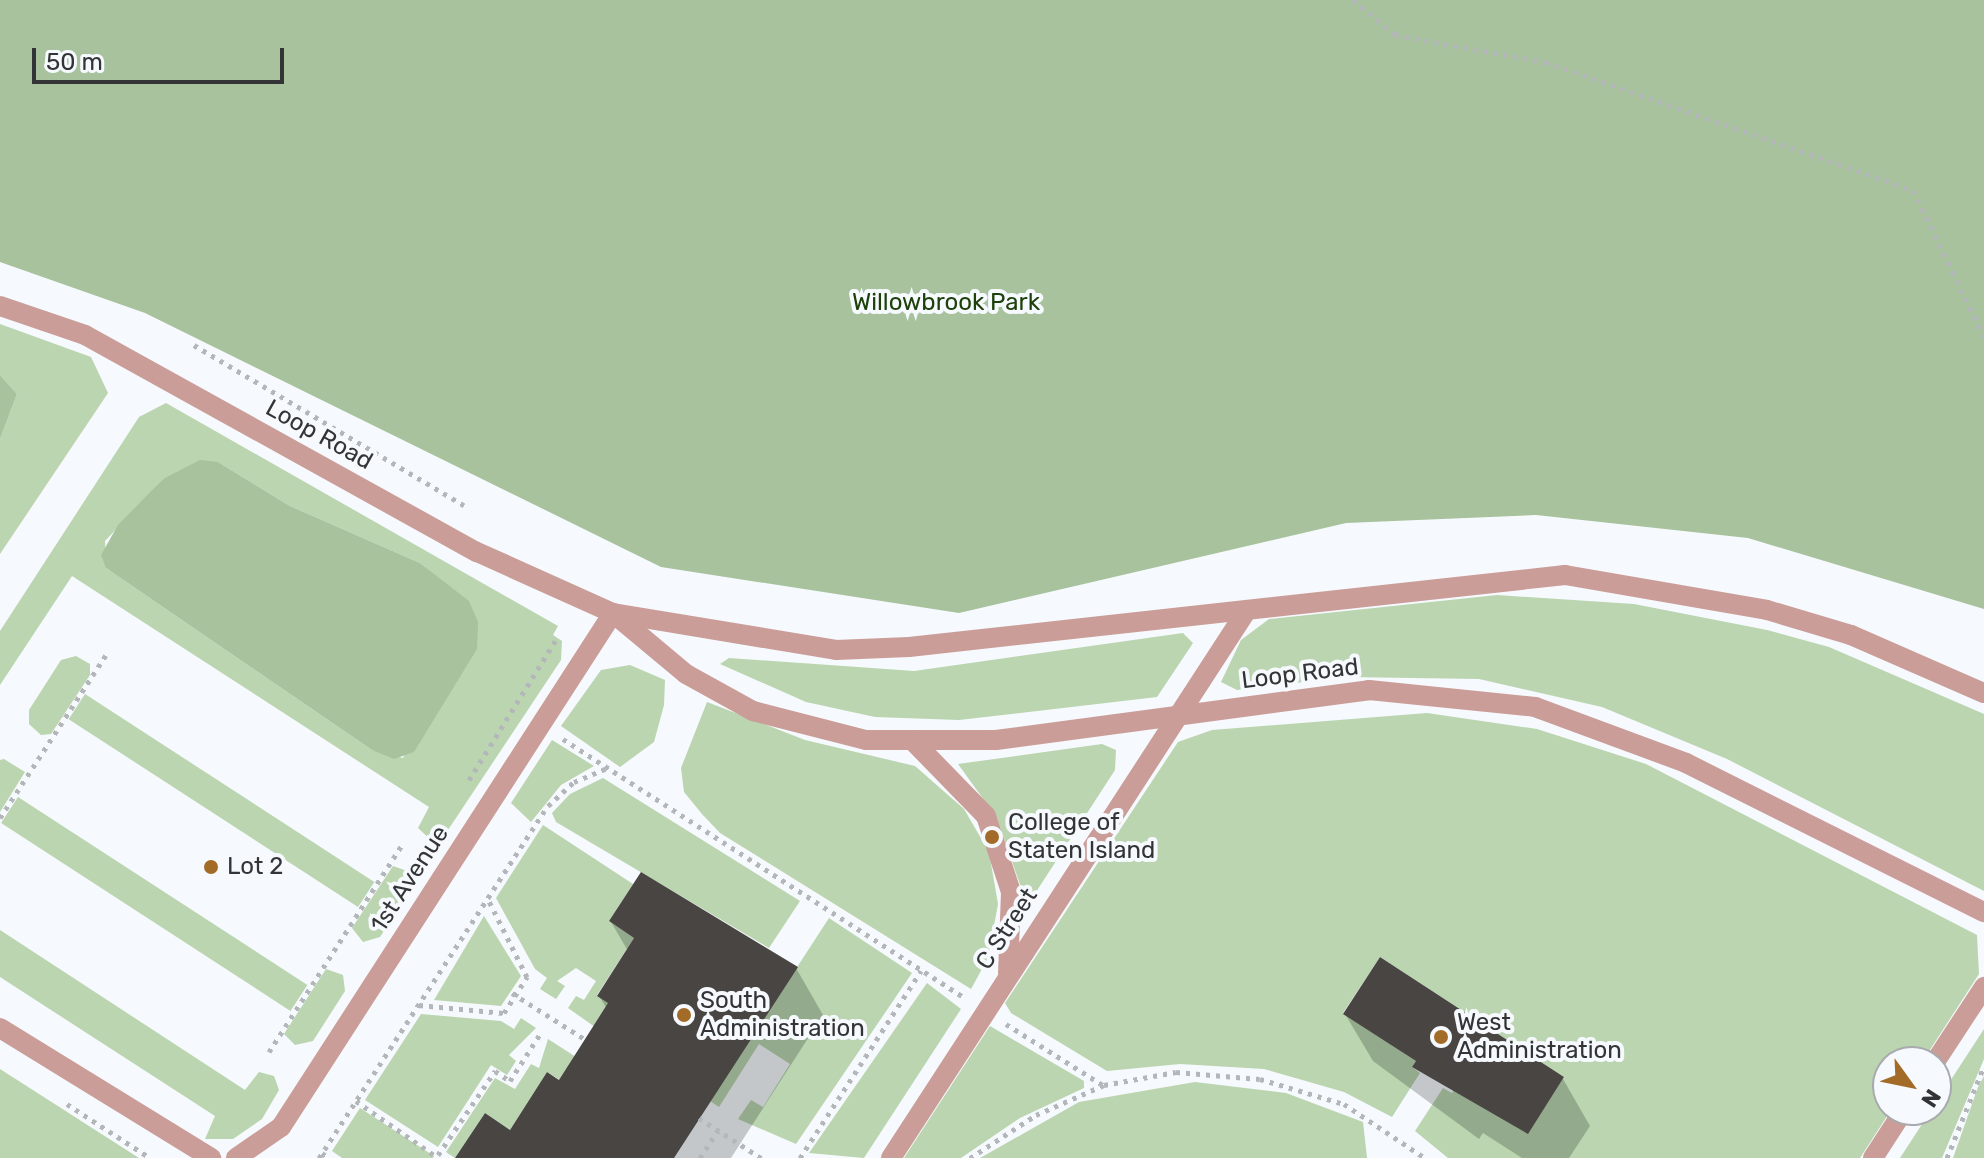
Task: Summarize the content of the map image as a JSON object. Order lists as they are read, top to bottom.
{
  "streets": {
    "street": ["Loop Road", "1st Avenue", "C Street"]
  },
  "crossings": [
    ["Loop Road", "1st Avenue"],
    ["Loop Road", "C Street"]
  ],
  "parks": ["Willowbrook Park"],
  "places": [
    "College of Staten Island",
    "Lot 2",
    "South Administration",
    "West Administration"
  ],
  "scale_bar": "50 m",
  "north": "bottom right"
}
